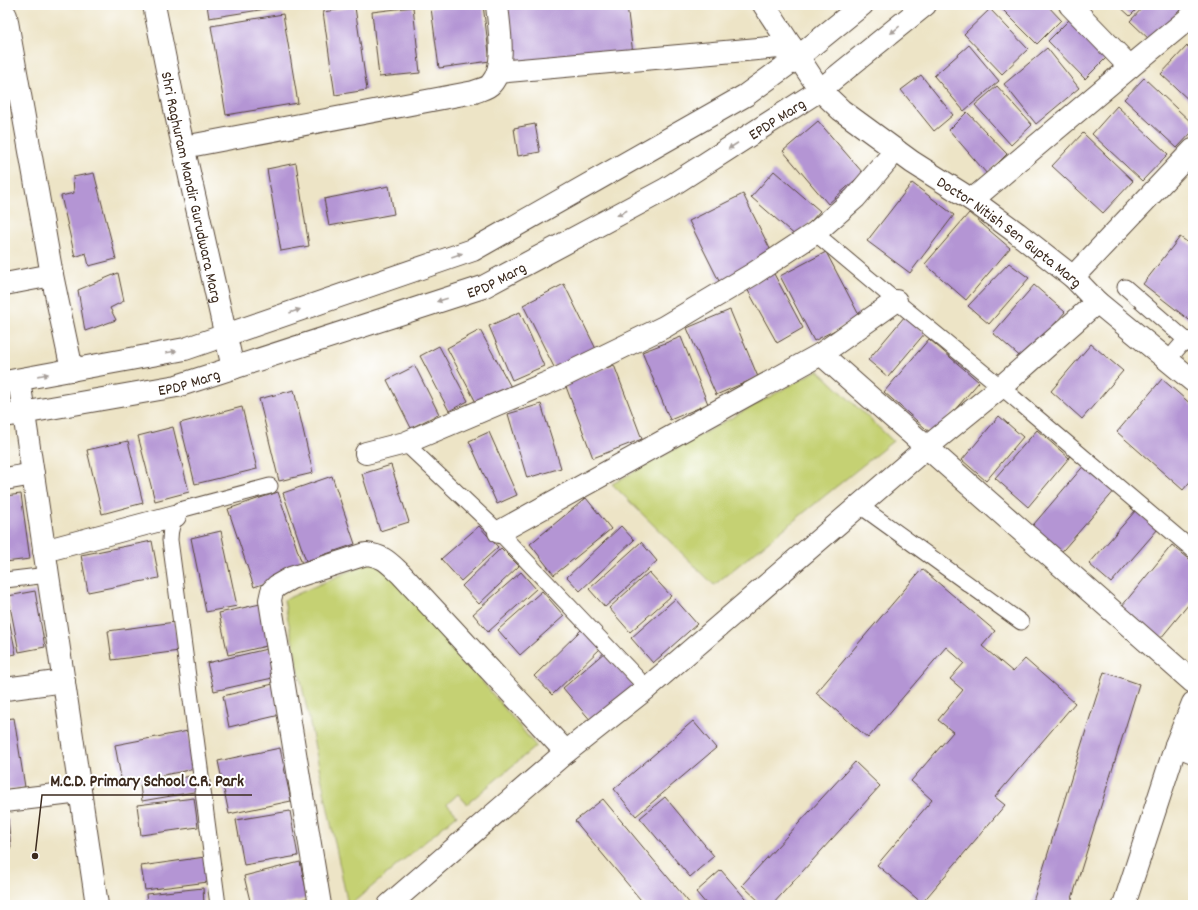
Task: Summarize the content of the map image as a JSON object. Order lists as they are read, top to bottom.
{
  "streets": {
    "street": ["EPDP Marg", "Shri Raghuram Mandir Gurudwara Marg", "Doctor Nitish Sen Gupta Marg"]
  },
  "crossings": [
    ["EPDP Marg", "Shri Raghuram Mandir Gurudwara Marg"],
    ["EPDP Marg", "Doctor Nitish Sen Gupta Marg"]
  ],
  "places": ["M.C.D. Primary School C.R. Park"]
}
